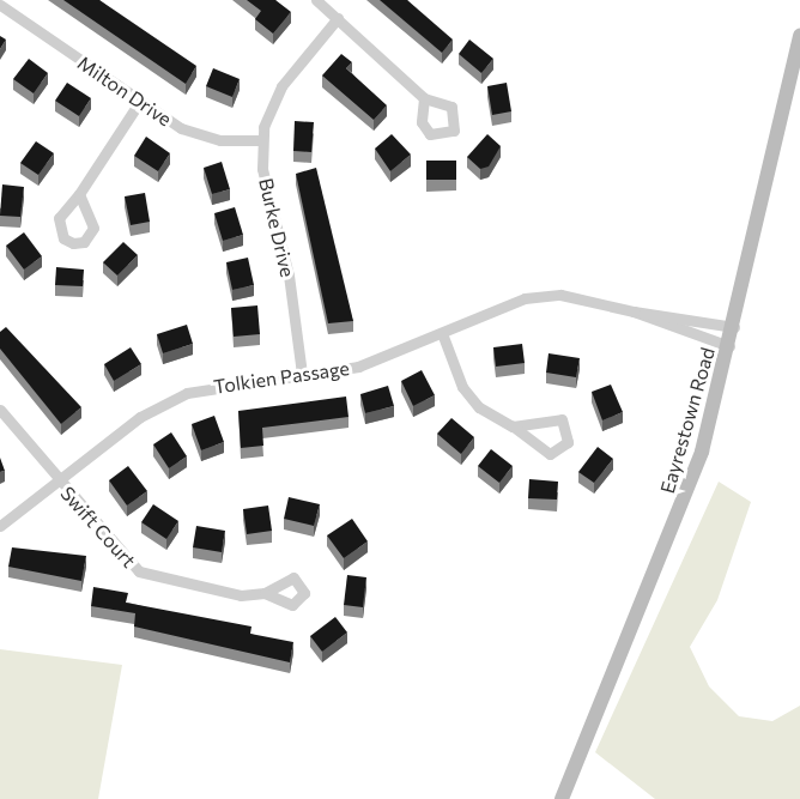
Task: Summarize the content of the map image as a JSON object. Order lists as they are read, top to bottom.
{
  "streets": {
    "street": [
      "Milton Drive",
      "Burke Drive",
      "Tolkien Passage",
      "Eayrestown Road",
      "Swift Court"
    ]
  },
  "crossings": [
    ["Milton Drive", "Burke Drive"],
    ["Burke Drive", "Tolkien Passage"],
    ["Tolkien Passage", "Eayrestown Road"],
    ["Tolkien Passage", "Swift Court"]
  ]
}
